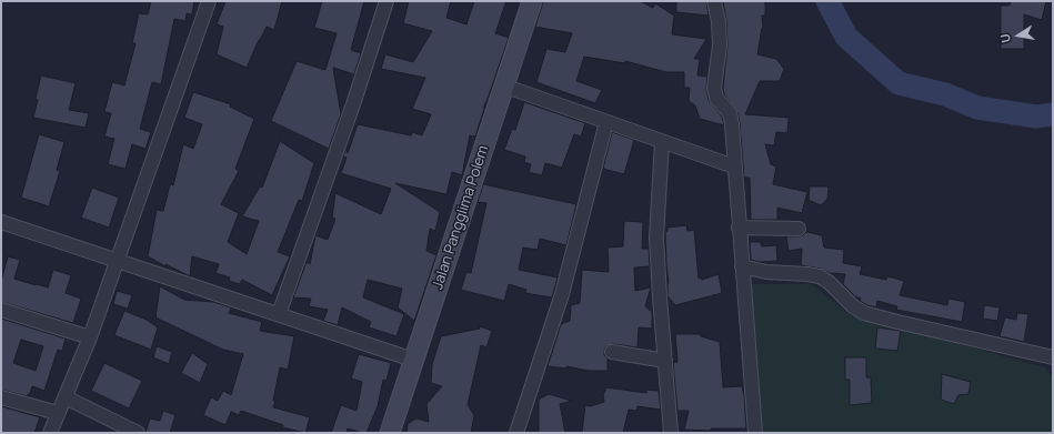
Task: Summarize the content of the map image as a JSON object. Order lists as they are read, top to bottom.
{
  "streets": {
    "street": ["Jalan Pangglima Polem"]
  },
  "north": "left"
}
